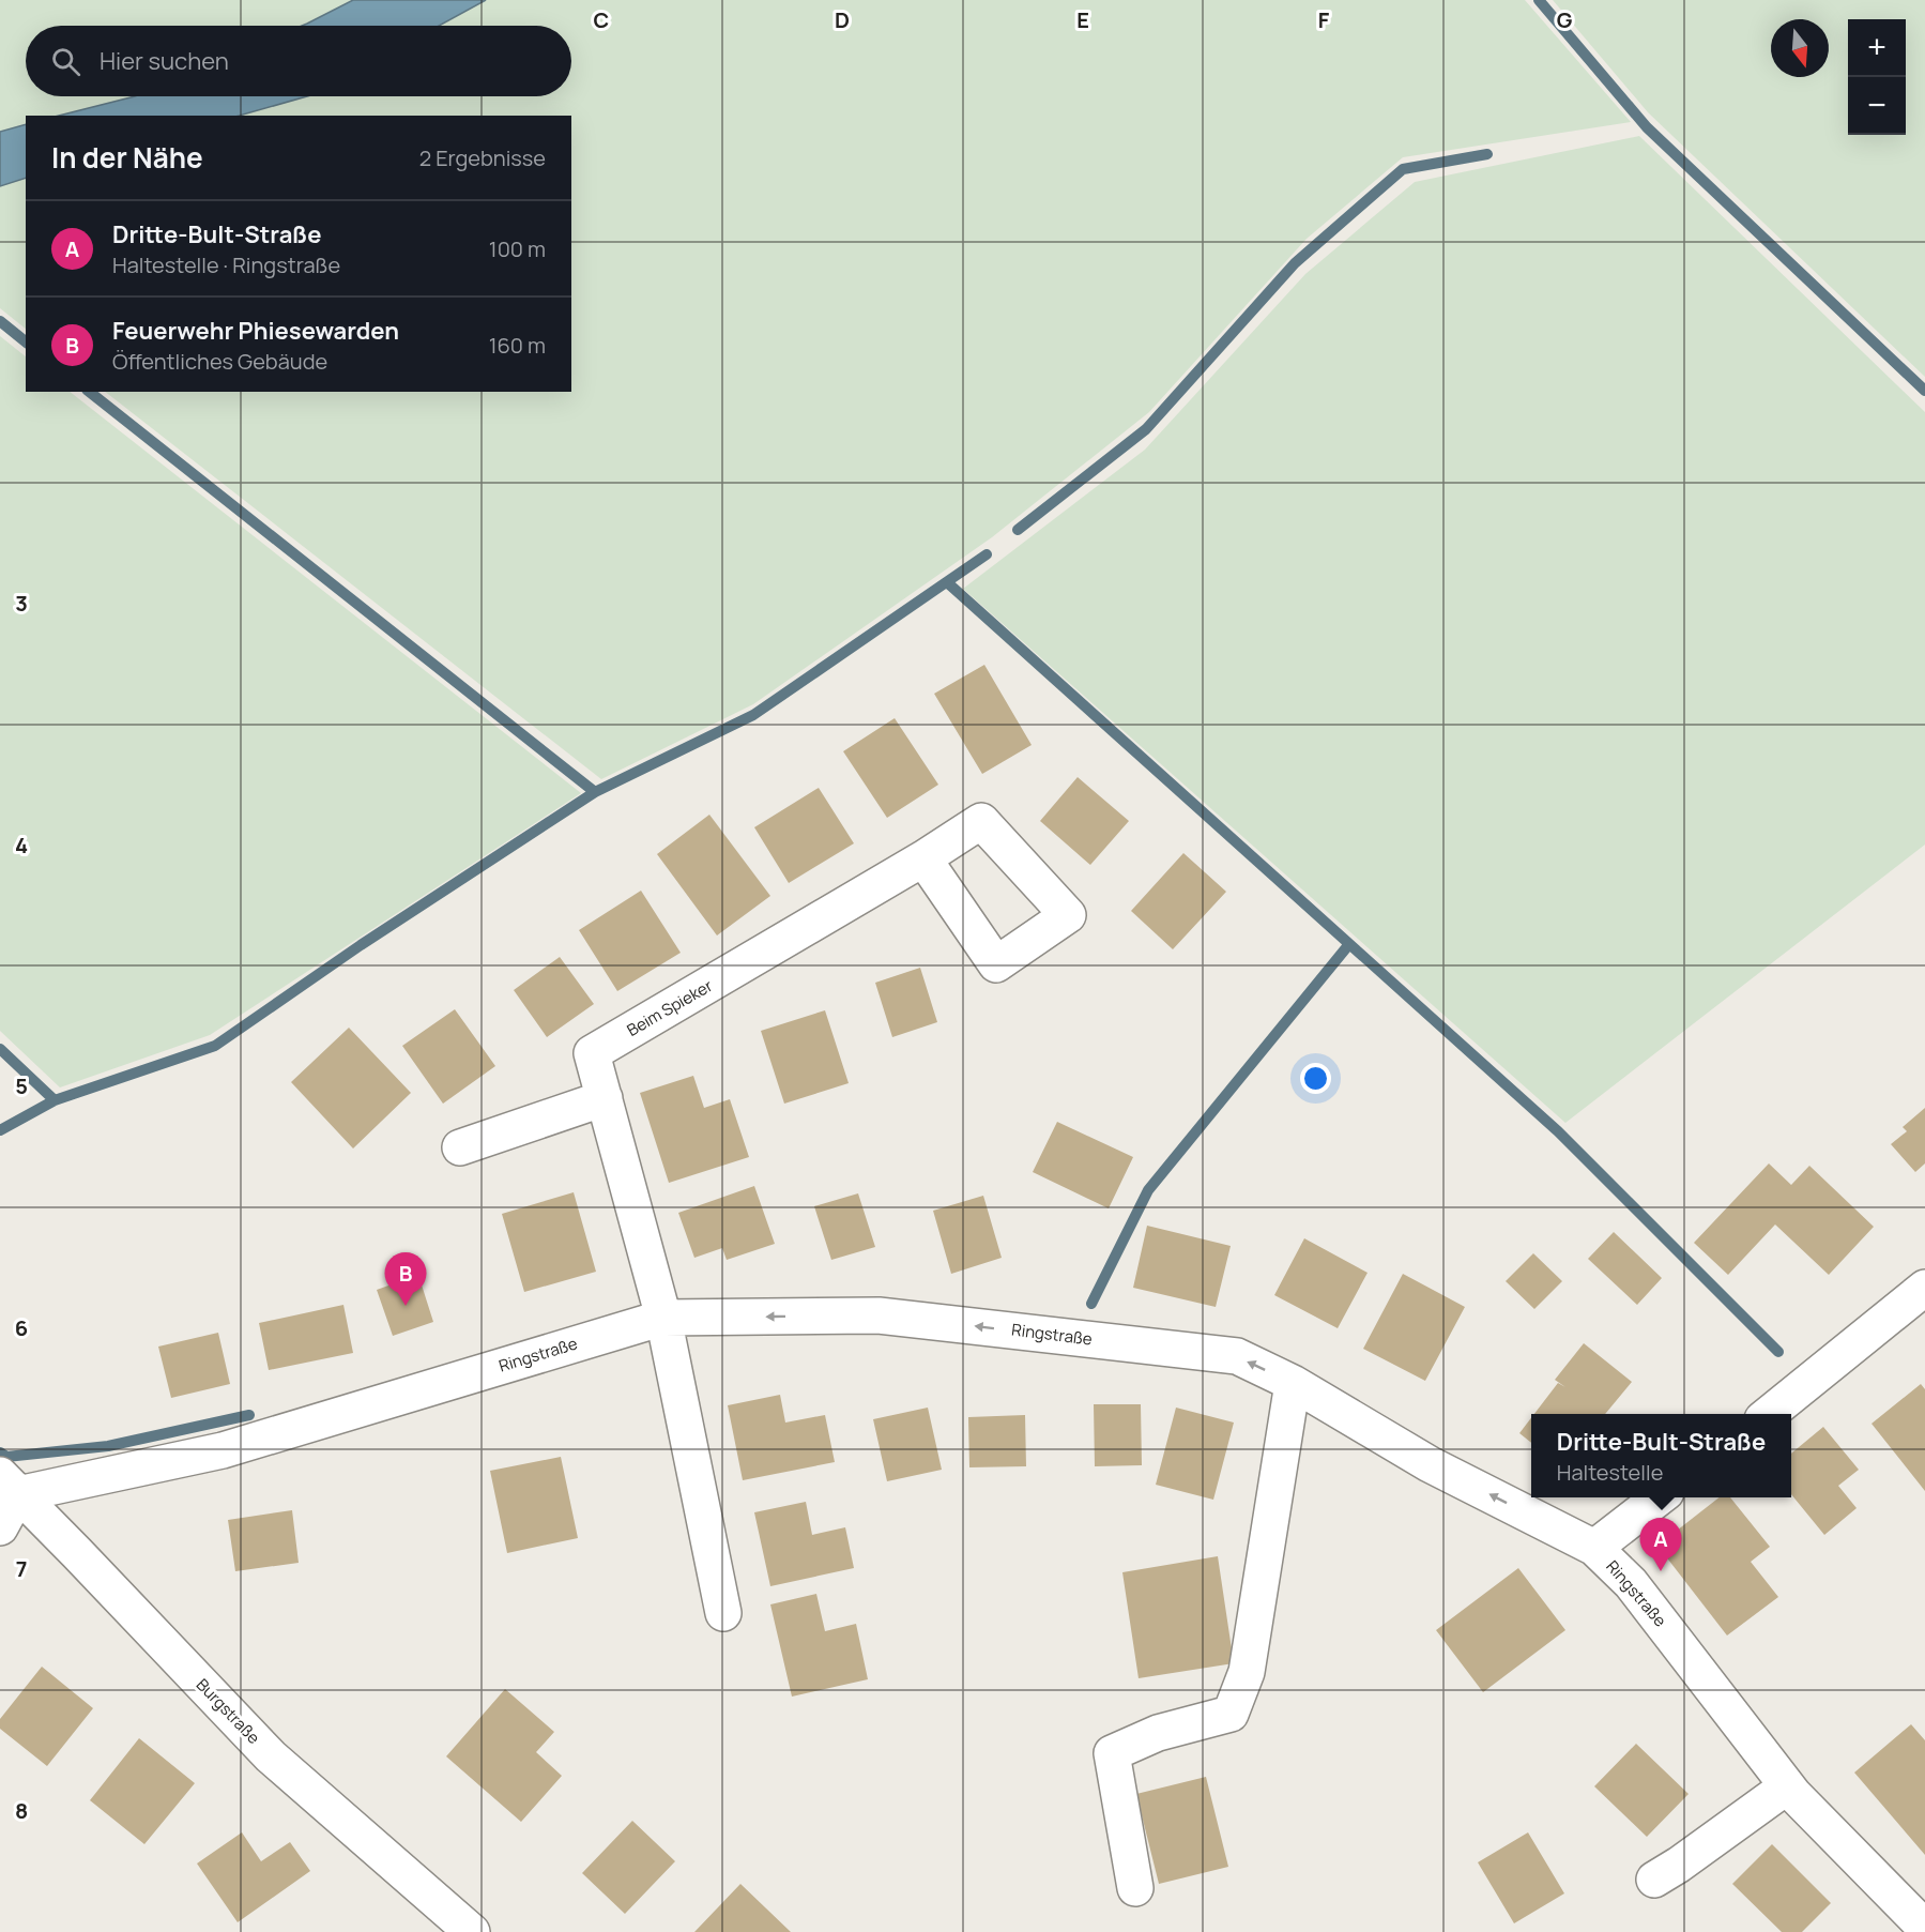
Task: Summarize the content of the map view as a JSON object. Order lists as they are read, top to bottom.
{
  "streets": {
    "street": ["Beim Spieker", "Ringstraße", "Burgstraße"]
  },
  "crossings": [
    ["Beim Spieker", "Ringstraße"],
    ["Ringstraße", "Burgstraße"]
  ],
  "one_way": ["Ringstraße"],
  "north": "bottom",
  "page": {
    "map_buttons": ["+", "−"],
    "search": "Hier suchen",
    "heading": ["In der Nähe", "2 Ergebnisse"],
    "list": [
      {
        "mark": "A",
        "name": "Dritte-Bult-Straße",
        "note": "Haltestelle · Ringstraße",
        "value": "100 m"
      },
      {
        "mark": "B",
        "name": "Feuerwehr Phiesewarden",
        "note": "Öffentliches Gebäude",
        "value": "160 m"
      }
    ],
    "pins": ["B", "A"],
    "popup": ["Dritte-Bult-Straße", "Haltestelle"]
  },
  "grid": {
    "columns": [
      "C",
      "D",
      "E",
      "F",
      "G"
    ],
    "rows": [
      "3",
      "4",
      "5",
      "6",
      "7",
      "8"
    ]
  }
}
